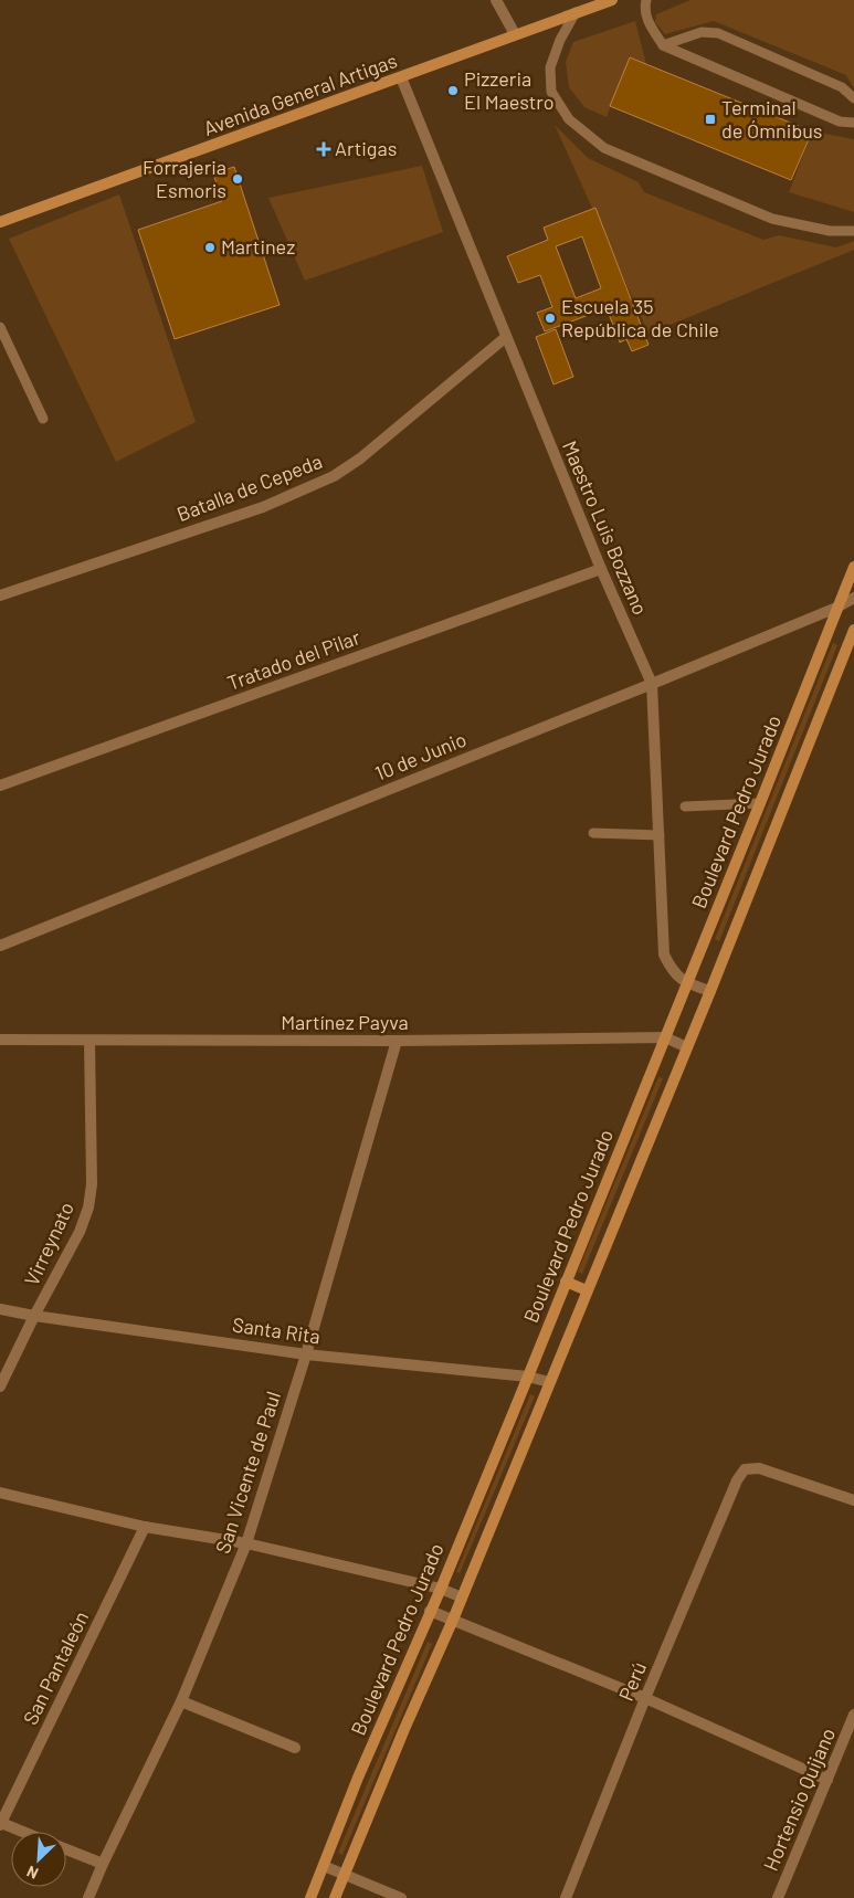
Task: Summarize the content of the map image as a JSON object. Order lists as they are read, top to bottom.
{
  "streets": {
    "main road": ["Avenida General Artigas", "Boulevard Pedro Jurado"],
    "street": [
      "Batalla de Cepeda",
      "Maestro Luis Bozzano",
      "Tratado del Pilar",
      "10 de Junio",
      "Martínez Payva",
      "Virreynato",
      "Santa Rita",
      "San Vicente de Paul",
      "San Pantaleón",
      "Perú",
      "Hortensio Quijano"
    ]
  },
  "crossings": [
    ["Avenida General Artigas", "Maestro Luis Bozzano"],
    ["Batalla de Cepeda", "Maestro Luis Bozzano"],
    ["Maestro Luis Bozzano", "Tratado del Pilar"],
    ["Maestro Luis Bozzano", "10 de Junio"],
    ["Maestro Luis Bozzano", "Boulevard Pedro Jurado"],
    ["10 de Junio", "Boulevard Pedro Jurado"],
    ["Boulevard Pedro Jurado", "Martínez Payva"],
    ["Boulevard Pedro Jurado", "Santa Rita"],
    ["Martínez Payva", "Virreynato"],
    ["Martínez Payva", "San Vicente de Paul"],
    ["Virreynato", "Santa Rita"],
    ["Santa Rita", "San Vicente de Paul"]
  ],
  "places": {
    "other": [
      "Pizzeria El Maestro",
      "Forrajeria Esmoris",
      "Martinez",
      "Escuela 35 República de Chile"
    ],
    "transit": ["Terminal de Ómnibus"],
    "health": ["Artigas"]
  },
  "north": "bottom left"
}
